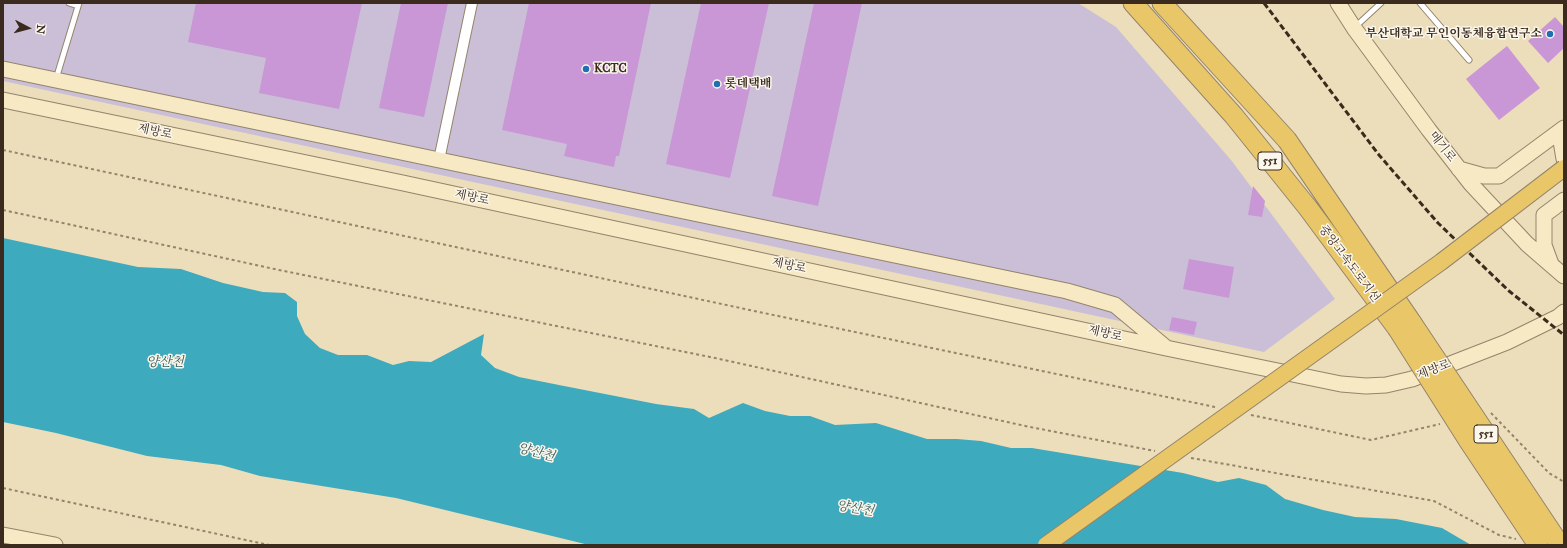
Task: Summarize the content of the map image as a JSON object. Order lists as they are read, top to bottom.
{
  "streets": {
    "highway": ["551", "중앙고속도로지선"],
    "street": ["제방로", "메기로"]
  },
  "water": ["양산천"],
  "places": ["부산대학교 무인이동체융합연구소", "KCTC", "롯데택배"],
  "north": "right"
}
